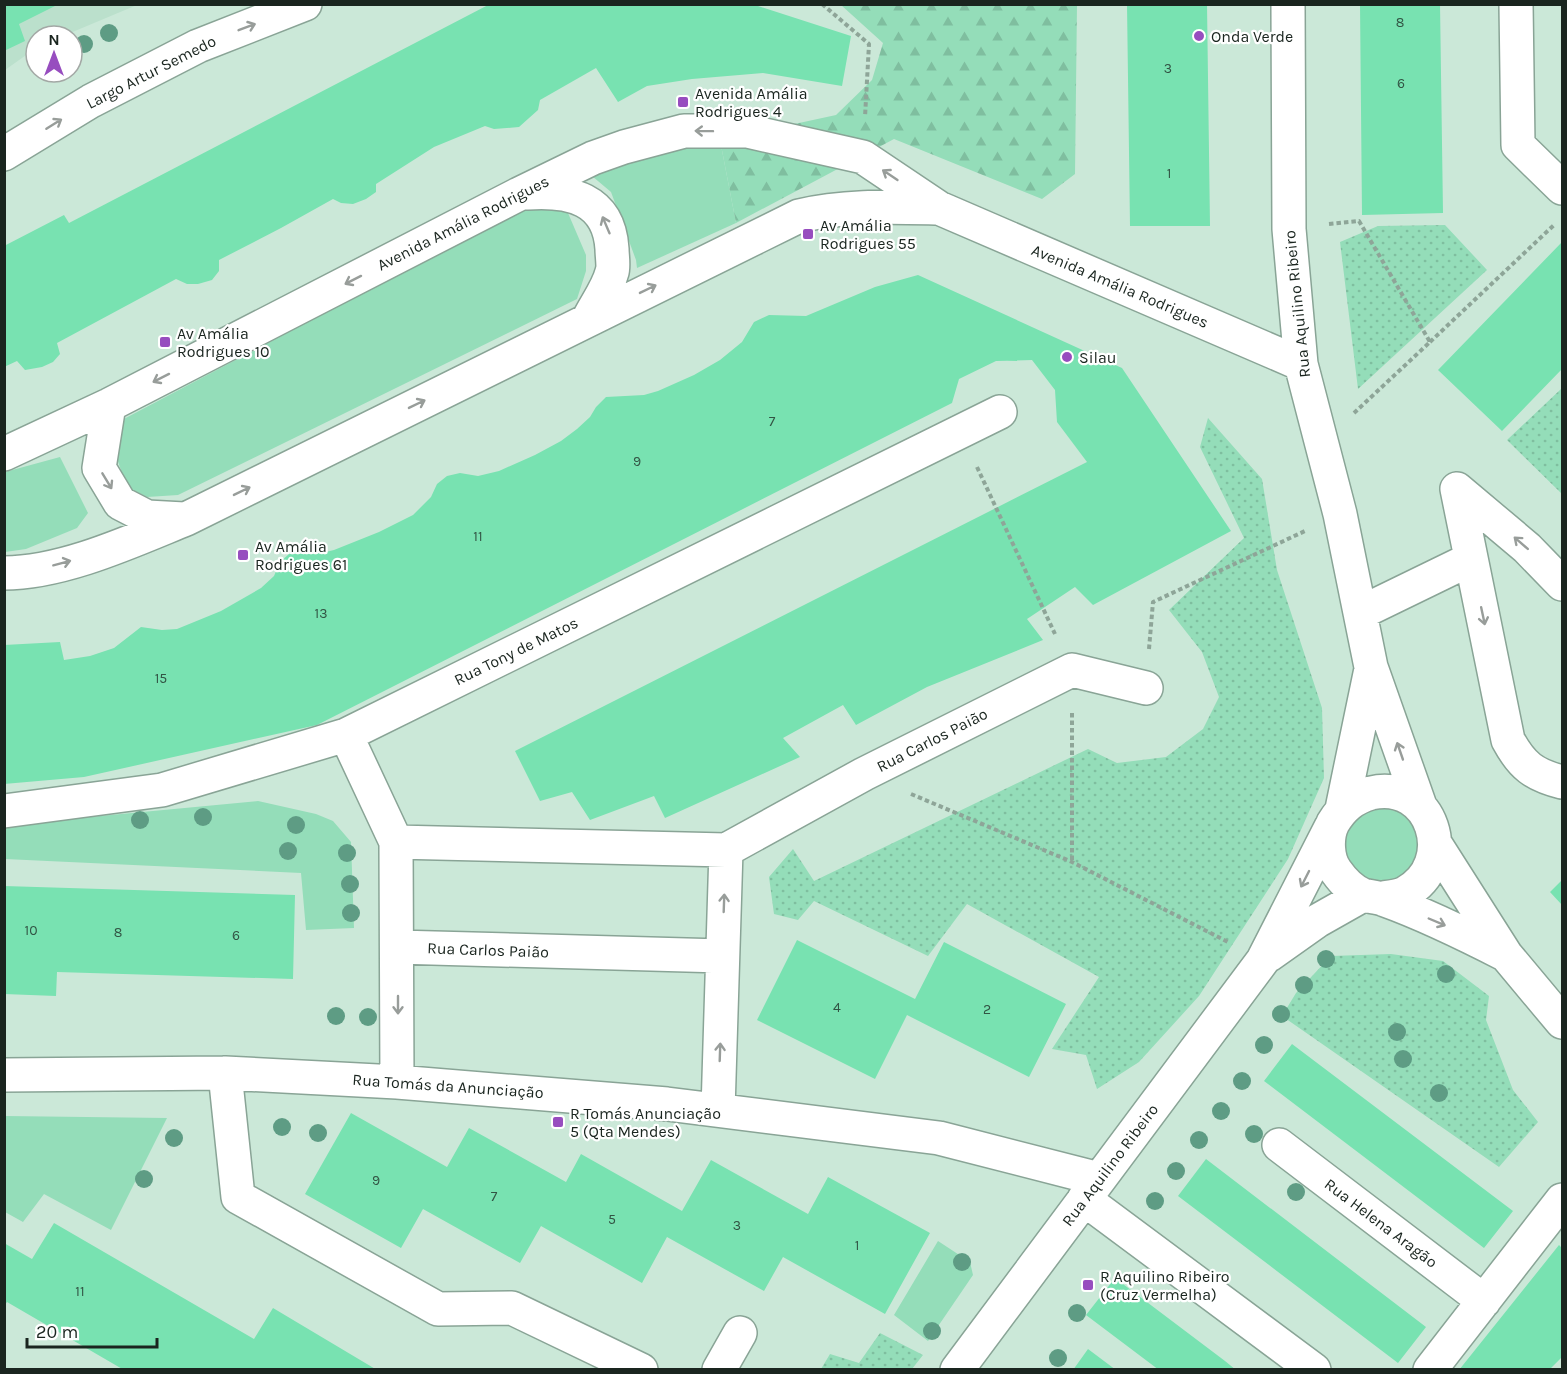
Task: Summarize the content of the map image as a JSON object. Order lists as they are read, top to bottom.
{
  "streets": {
    "street": [
      "Largo Artur Semedo",
      "Avenida Amália Rodrigues",
      "Rua Aquilino Ribeiro",
      "Rua Tony de Matos",
      "Rua Carlos Paião",
      "Rua Tomás da Anunciação",
      "Rua Helena Aragão"
    ]
  },
  "crossings": [
    ["Avenida Amália Rodrigues", "Rua Aquilino Ribeiro"],
    ["Rua Aquilino Ribeiro", "Rua Tomás da Anunciação"]
  ],
  "one_way": ["Largo Artur Semedo"],
  "places": {
    "other": ["Onda Verde", "Silau"],
    "transit": [
      "Avenida Amália Rodrigues 4",
      "Av Amália Rodrigues 55",
      "Av Amália Rodrigues 10",
      "Av Amália Rodrigues 61",
      "R Tomás Anunciação 5 (Qta Mendes)",
      "R Aquilino Ribeiro (Cruz Vermelha)"
    ]
  },
  "house_numbers": [
    "8",
    "3",
    "6",
    "1",
    "7",
    "9",
    "11",
    "13",
    "15",
    "10",
    "8",
    "6",
    "4",
    "2",
    "9",
    "7",
    "5",
    "3",
    "1",
    "11"
  ],
  "scale_bar": "20 m",
  "north": "top"
}
